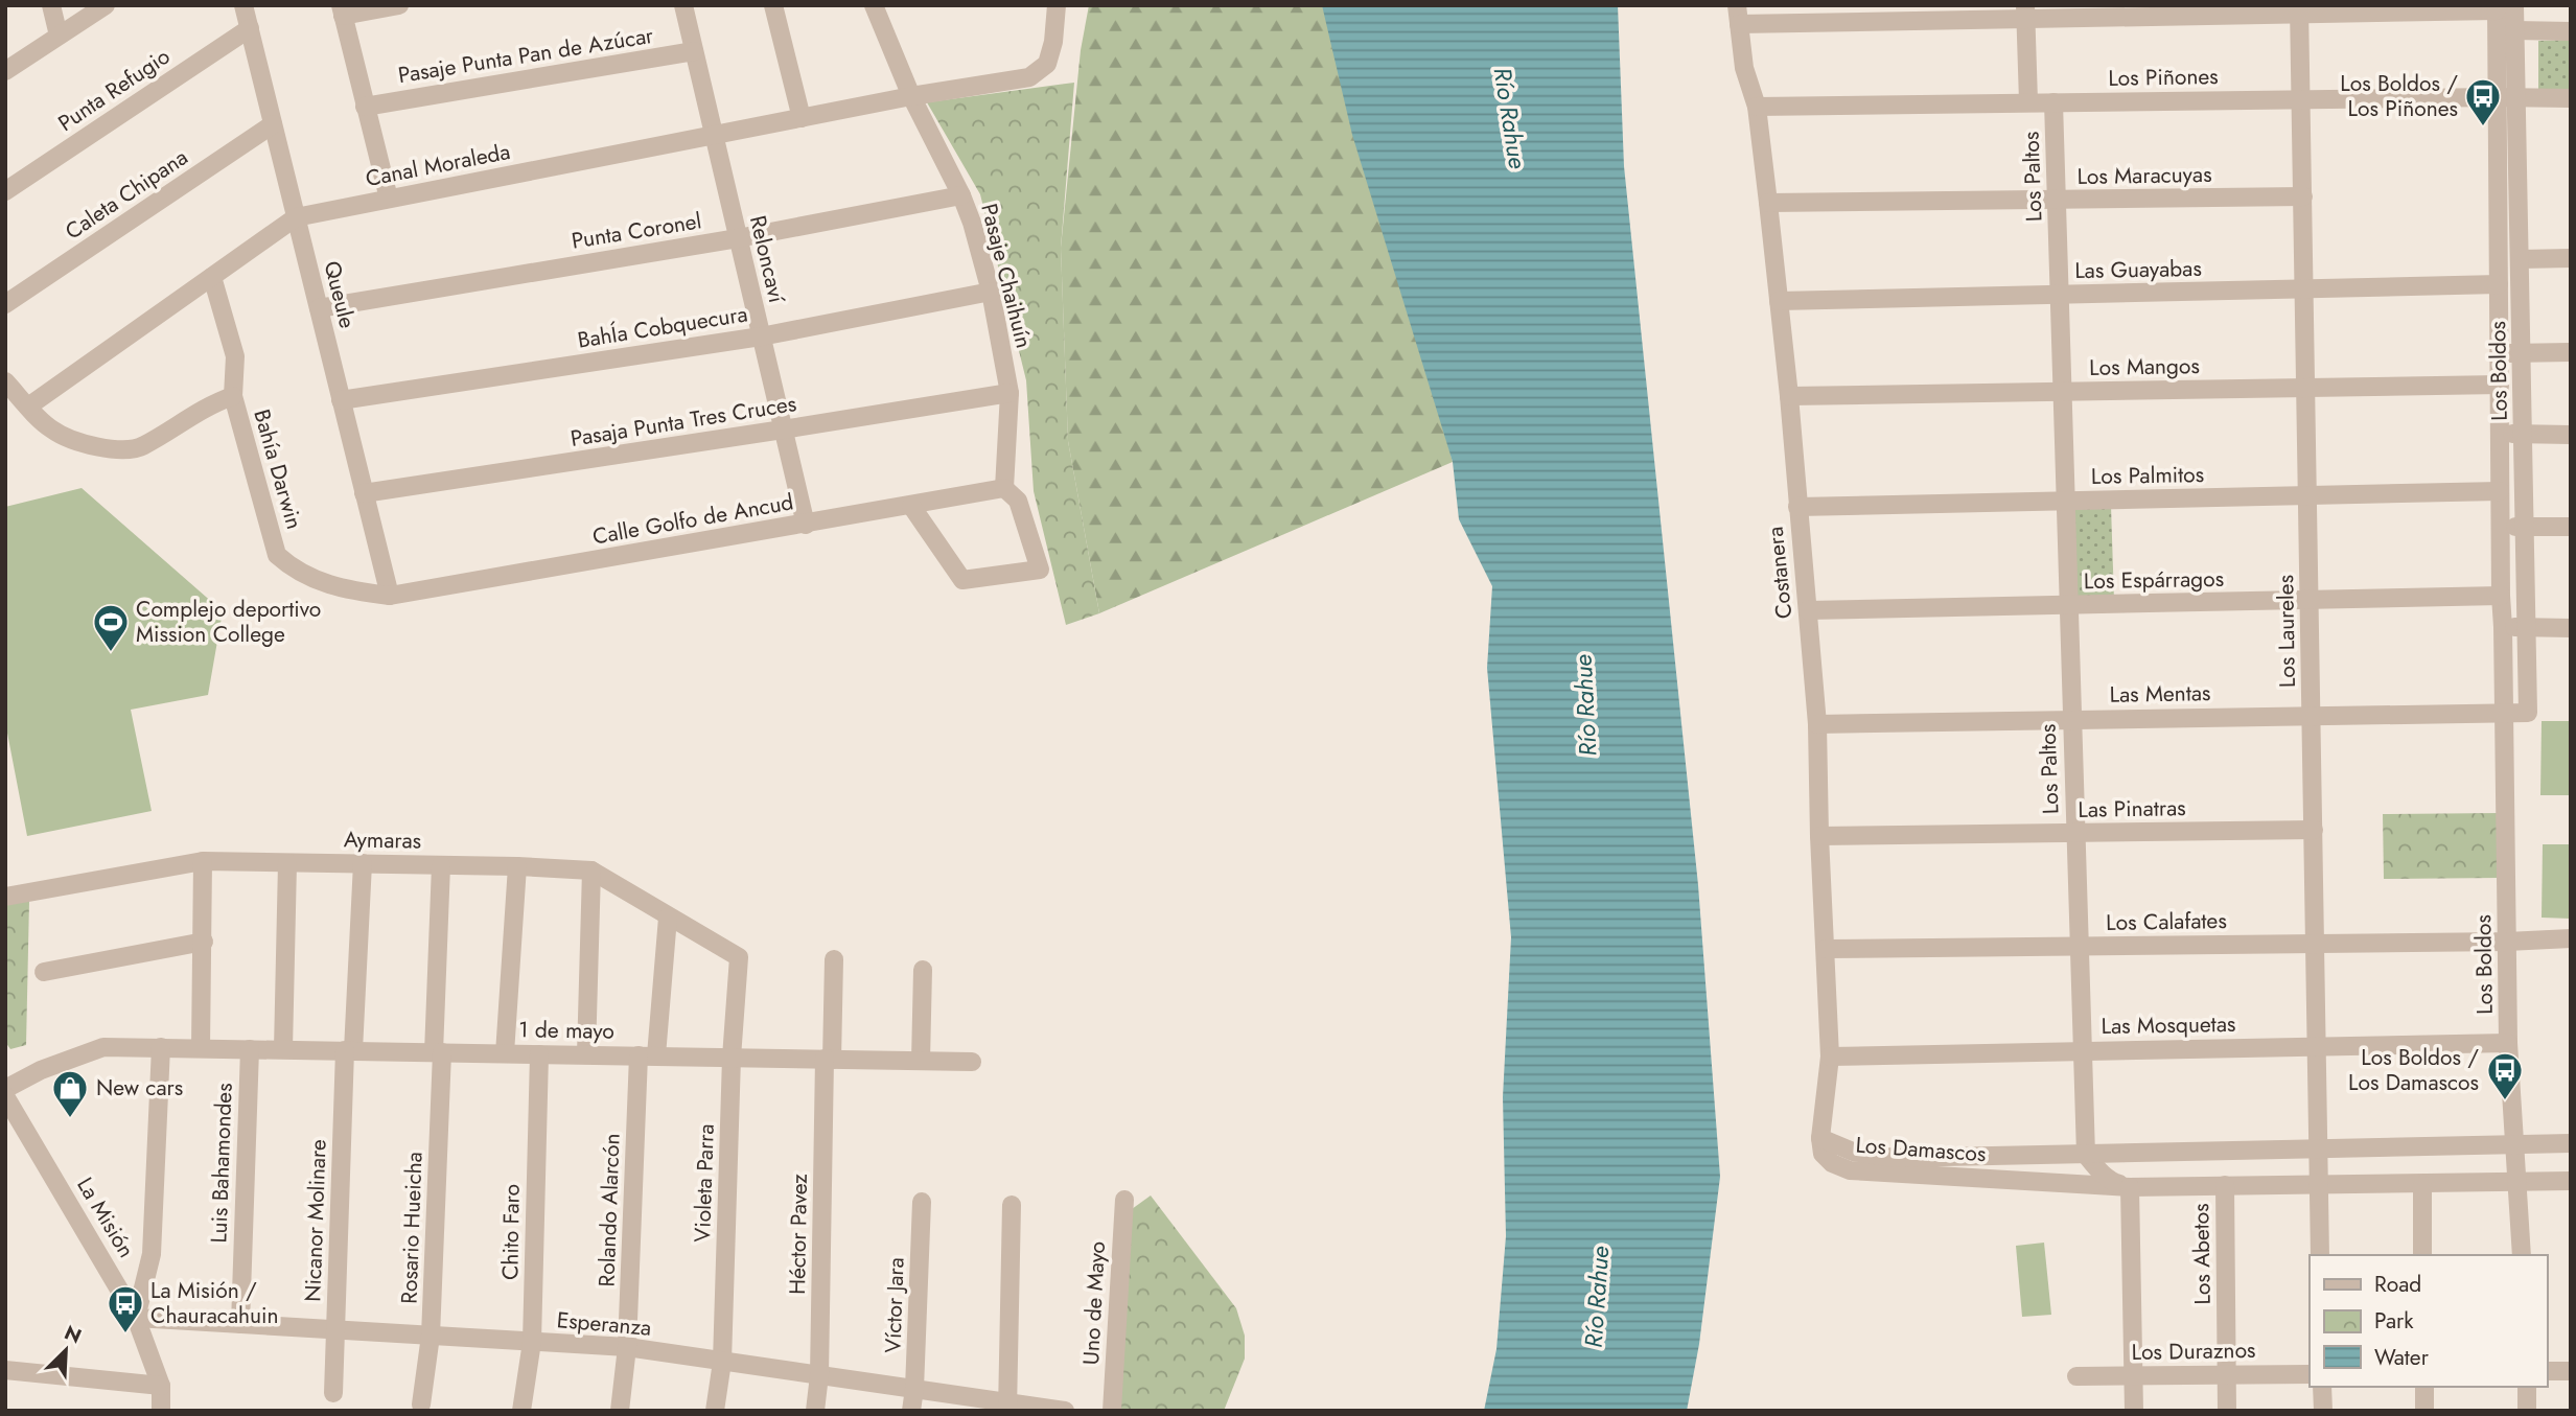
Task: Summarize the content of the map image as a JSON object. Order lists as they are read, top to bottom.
{
  "streets": {
    "street": [
      "Pasaje Punta Pan de Azúcar",
      "Los Piñones",
      "Punta Refugio",
      "Canal Moraleda",
      "Los Maracuyas",
      "Los Paltos",
      "Caleta Chipana",
      "Punta Coronel",
      "Reloncaví",
      "Las Guayabas",
      "Pasaje Chaihuín",
      "Queule",
      "BahÍa Cobquecura",
      "Los Mangos",
      "Los Boldos",
      "Pasaja Punta Tres Cruces",
      "Bahía Darwin",
      "Los Palmitos",
      "Calle Golfo de Ancud",
      "Costanera",
      "Los Espárragos",
      "Los Laureles",
      "Las Mentas",
      "Las Pinatras",
      "Aymaras",
      "Los Calafates",
      "Las Mosquetas",
      "1 de mayo",
      "Los Damascos",
      "Luis Bahamondes",
      "Violeta Parra",
      "Rolando Alarcón",
      "La Misión",
      "Nicanor Molinare",
      "Rosario Hueicha",
      "Chito Faro",
      "Héctor Pavez",
      "Los Abetos",
      "Uno de Mayo",
      "Víctor Jara",
      "Esperanza",
      "Los Duraznos"
    ]
  },
  "crossings": [
    ["Pasaje Punta Pan de Azúcar", "Reloncaví"],
    ["Los Piñones", "Los Paltos"],
    ["Los Piñones", "Los Boldos"],
    ["Los Piñones", "Costanera"],
    ["Los Piñones", "Los Laureles"],
    ["Punta Refugio", "Queule"],
    ["Canal Moraleda", "Reloncaví"],
    ["Canal Moraleda", "Pasaje Chaihuín"],
    ["Canal Moraleda", "Queule"],
    ["Canal Moraleda", "Bahía Darwin"],
    ["Los Maracuyas", "Los Paltos"],
    ["Los Maracuyas", "Costanera"],
    ["Los Maracuyas", "Los Laureles"],
    ["Los Paltos", "Las Guayabas"],
    ["Los Paltos", "Los Mangos"],
    ["Los Paltos", "Los Palmitos"],
    ["Los Paltos", "Los Espárragos"],
    ["Los Paltos", "Las Mentas"],
    ["Los Paltos", "Las Pinatras"],
    ["Los Paltos", "Los Calafates"],
    ["Los Paltos", "Las Mosquetas"],
    ["Los Paltos", "Los Damascos"],
    ["Caleta Chipana", "Queule"],
    ["Punta Coronel", "Reloncaví"],
    ["Punta Coronel", "Pasaje Chaihuín"],
    ["Punta Coronel", "Queule"],
    ["Reloncaví", "BahÍa Cobquecura"],
    ["Reloncaví", "Pasaja Punta Tres Cruces"],
    ["Reloncaví", "Calle Golfo de Ancud"],
    ["Las Guayabas", "Los Boldos"],
    ["Las Guayabas", "Costanera"],
    ["Las Guayabas", "Los Laureles"],
    ["Pasaje Chaihuín", "BahÍa Cobquecura"],
    ["Pasaje Chaihuín", "Pasaja Punta Tres Cruces"],
    ["Pasaje Chaihuín", "Calle Golfo de Ancud"],
    ["Queule", "BahÍa Cobquecura"],
    ["Queule", "Pasaja Punta Tres Cruces"],
    ["Queule", "Bahía Darwin"],
    ["Queule", "Calle Golfo de Ancud"],
    ["Los Mangos", "Los Boldos"],
    ["Los Mangos", "Costanera"],
    ["Los Mangos", "Los Laureles"],
    ["Los Boldos", "Los Palmitos"],
    ["Los Boldos", "Los Espárragos"],
    ["Los Boldos", "Las Mentas"],
    ["Los Boldos", "Los Calafates"],
    ["Los Boldos", "Las Mosquetas"],
    ["Los Boldos", "Los Damascos"],
    ["Bahía Darwin", "Calle Golfo de Ancud"],
    ["Los Palmitos", "Costanera"],
    ["Los Palmitos", "Los Laureles"],
    ["Costanera", "Los Espárragos"],
    ["Costanera", "Las Mentas"],
    ["Costanera", "Las Pinatras"],
    ["Costanera", "Los Calafates"],
    ["Costanera", "Las Mosquetas"],
    ["Costanera", "Los Damascos"],
    ["Los Espárragos", "Los Laureles"],
    ["Los Laureles", "Las Mentas"],
    ["Los Laureles", "Las Pinatras"],
    ["Los Laureles", "Los Calafates"],
    ["Los Laureles", "Las Mosquetas"],
    ["Los Laureles", "Los Damascos"],
    ["Aymaras", "Violeta Parra"],
    ["Aymaras", "Rolando Alarcón"],
    ["Aymaras", "Nicanor Molinare"],
    ["Aymaras", "Rosario Hueicha"],
    ["1 de mayo", "Luis Bahamondes"],
    ["1 de mayo", "Violeta Parra"],
    ["1 de mayo", "Rolando Alarcón"],
    ["1 de mayo", "Nicanor Molinare"],
    ["1 de mayo", "Rosario Hueicha"],
    ["1 de mayo", "Chito Faro"],
    ["1 de mayo", "Héctor Pavez"],
    ["Los Damascos", "Los Abetos"],
    ["Luis Bahamondes", "Esperanza"],
    ["Violeta Parra", "Esperanza"],
    ["Rolando Alarcón", "Esperanza"],
    ["La Misión", "Esperanza"],
    ["Nicanor Molinare", "Esperanza"],
    ["Rosario Hueicha", "Esperanza"],
    ["Chito Faro", "Esperanza"],
    ["Héctor Pavez", "Esperanza"],
    ["Los Abetos", "Los Duraznos"],
    ["Víctor Jara", "Esperanza"]
  ],
  "water": ["Río Rahue"],
  "places": {
    "bus stop": ["Los Boldos / Los Piñones", "Los Boldos / Los Damascos", "La Misión / Chauracahuin"],
    "sports": ["Complejo deportivo Mission College"],
    "shop": ["New cars"]
  },
  "legend": ["Road", "Park", "Water"],
  "north": "top right"
}
